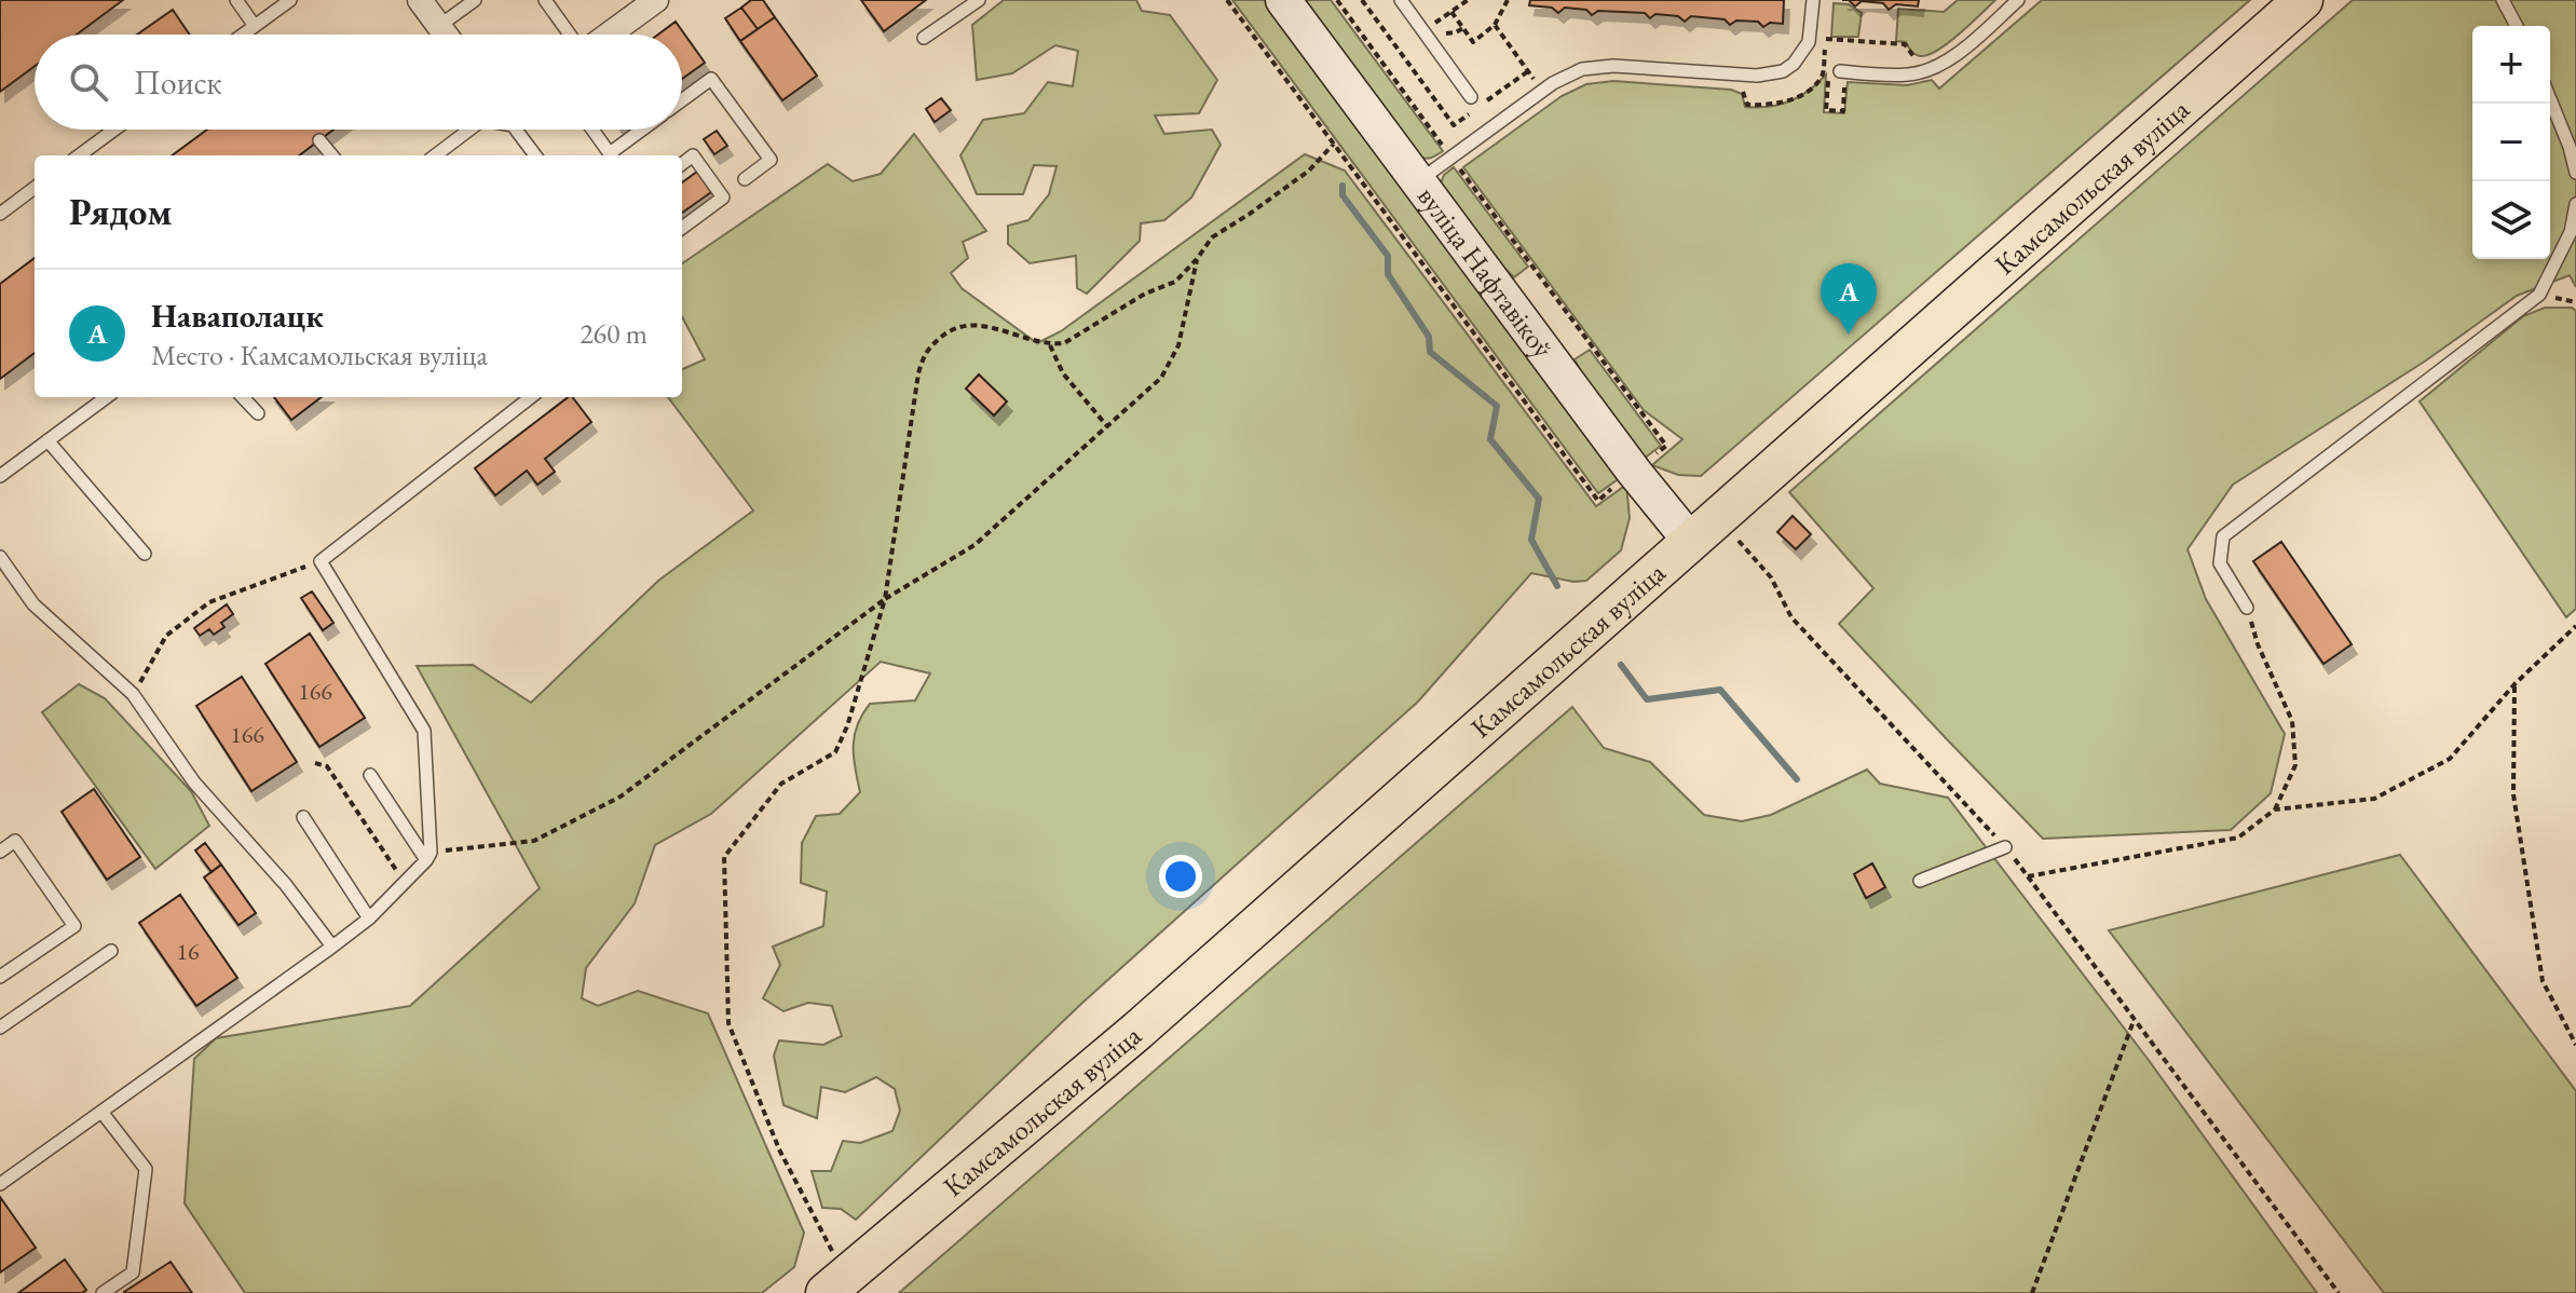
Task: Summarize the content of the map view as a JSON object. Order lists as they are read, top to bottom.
{
  "streets": {
    "main road": ["Камсамольская вуліца"],
    "street": ["вуліца Нафтавікоў"]
  },
  "crossings": [
    ["Камсамольская вуліца", "вуліца Нафтавікоў"]
  ],
  "house_numbers": ["166", "166", "16"],
  "page": {
    "map_buttons": ["+", "−"],
    "search": "Поиск",
    "heading": "Рядом",
    "pins": "A",
    "list": [
      {
        "mark": "A",
        "name": "Наваполацк",
        "note": "Место · Камсамольская вуліца",
        "value": "260 m"
      }
    ]
  }
}
